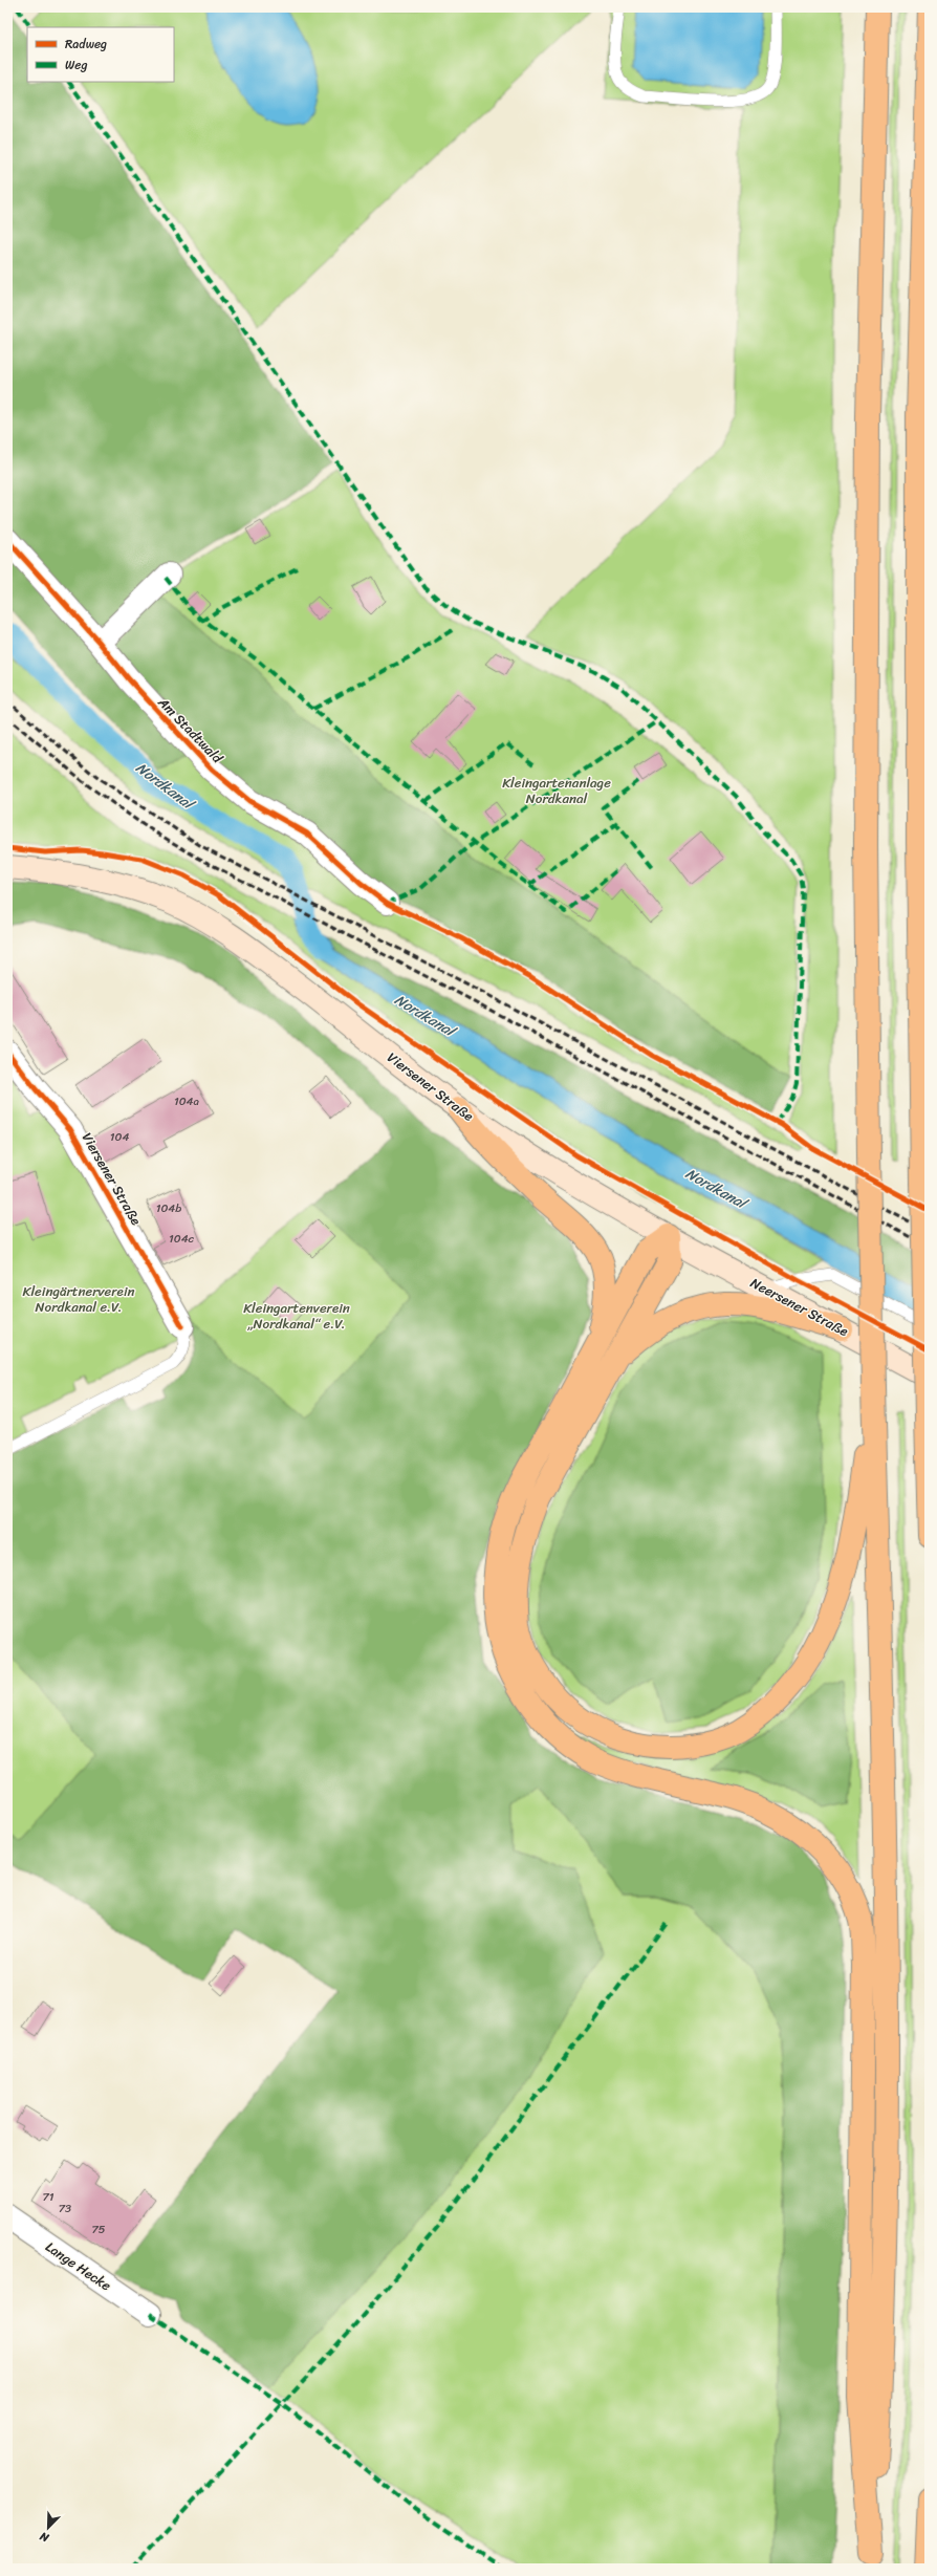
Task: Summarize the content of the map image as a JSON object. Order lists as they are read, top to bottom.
{
  "streets": {
    "main road": ["Viersener Straße", "Neersener Straße"],
    "street": ["Am Stadtwald", "Lange Hecke"]
  },
  "crossings": [
    ["Viersener Straße", "Neersener Straße"]
  ],
  "water": ["Nordkanal"],
  "parks": ["Kleingartenanlage Nordkanal", "Kleingärtnerverein Nordkanal e.V.", "Kleingartenverein „Nordkanal“ e.V."],
  "house_numbers": [
    "104a",
    "104",
    "104b",
    "104c",
    "71",
    "73",
    "75"
  ],
  "legend": ["Radweg", "Weg"],
  "north": "bottom left"
}
